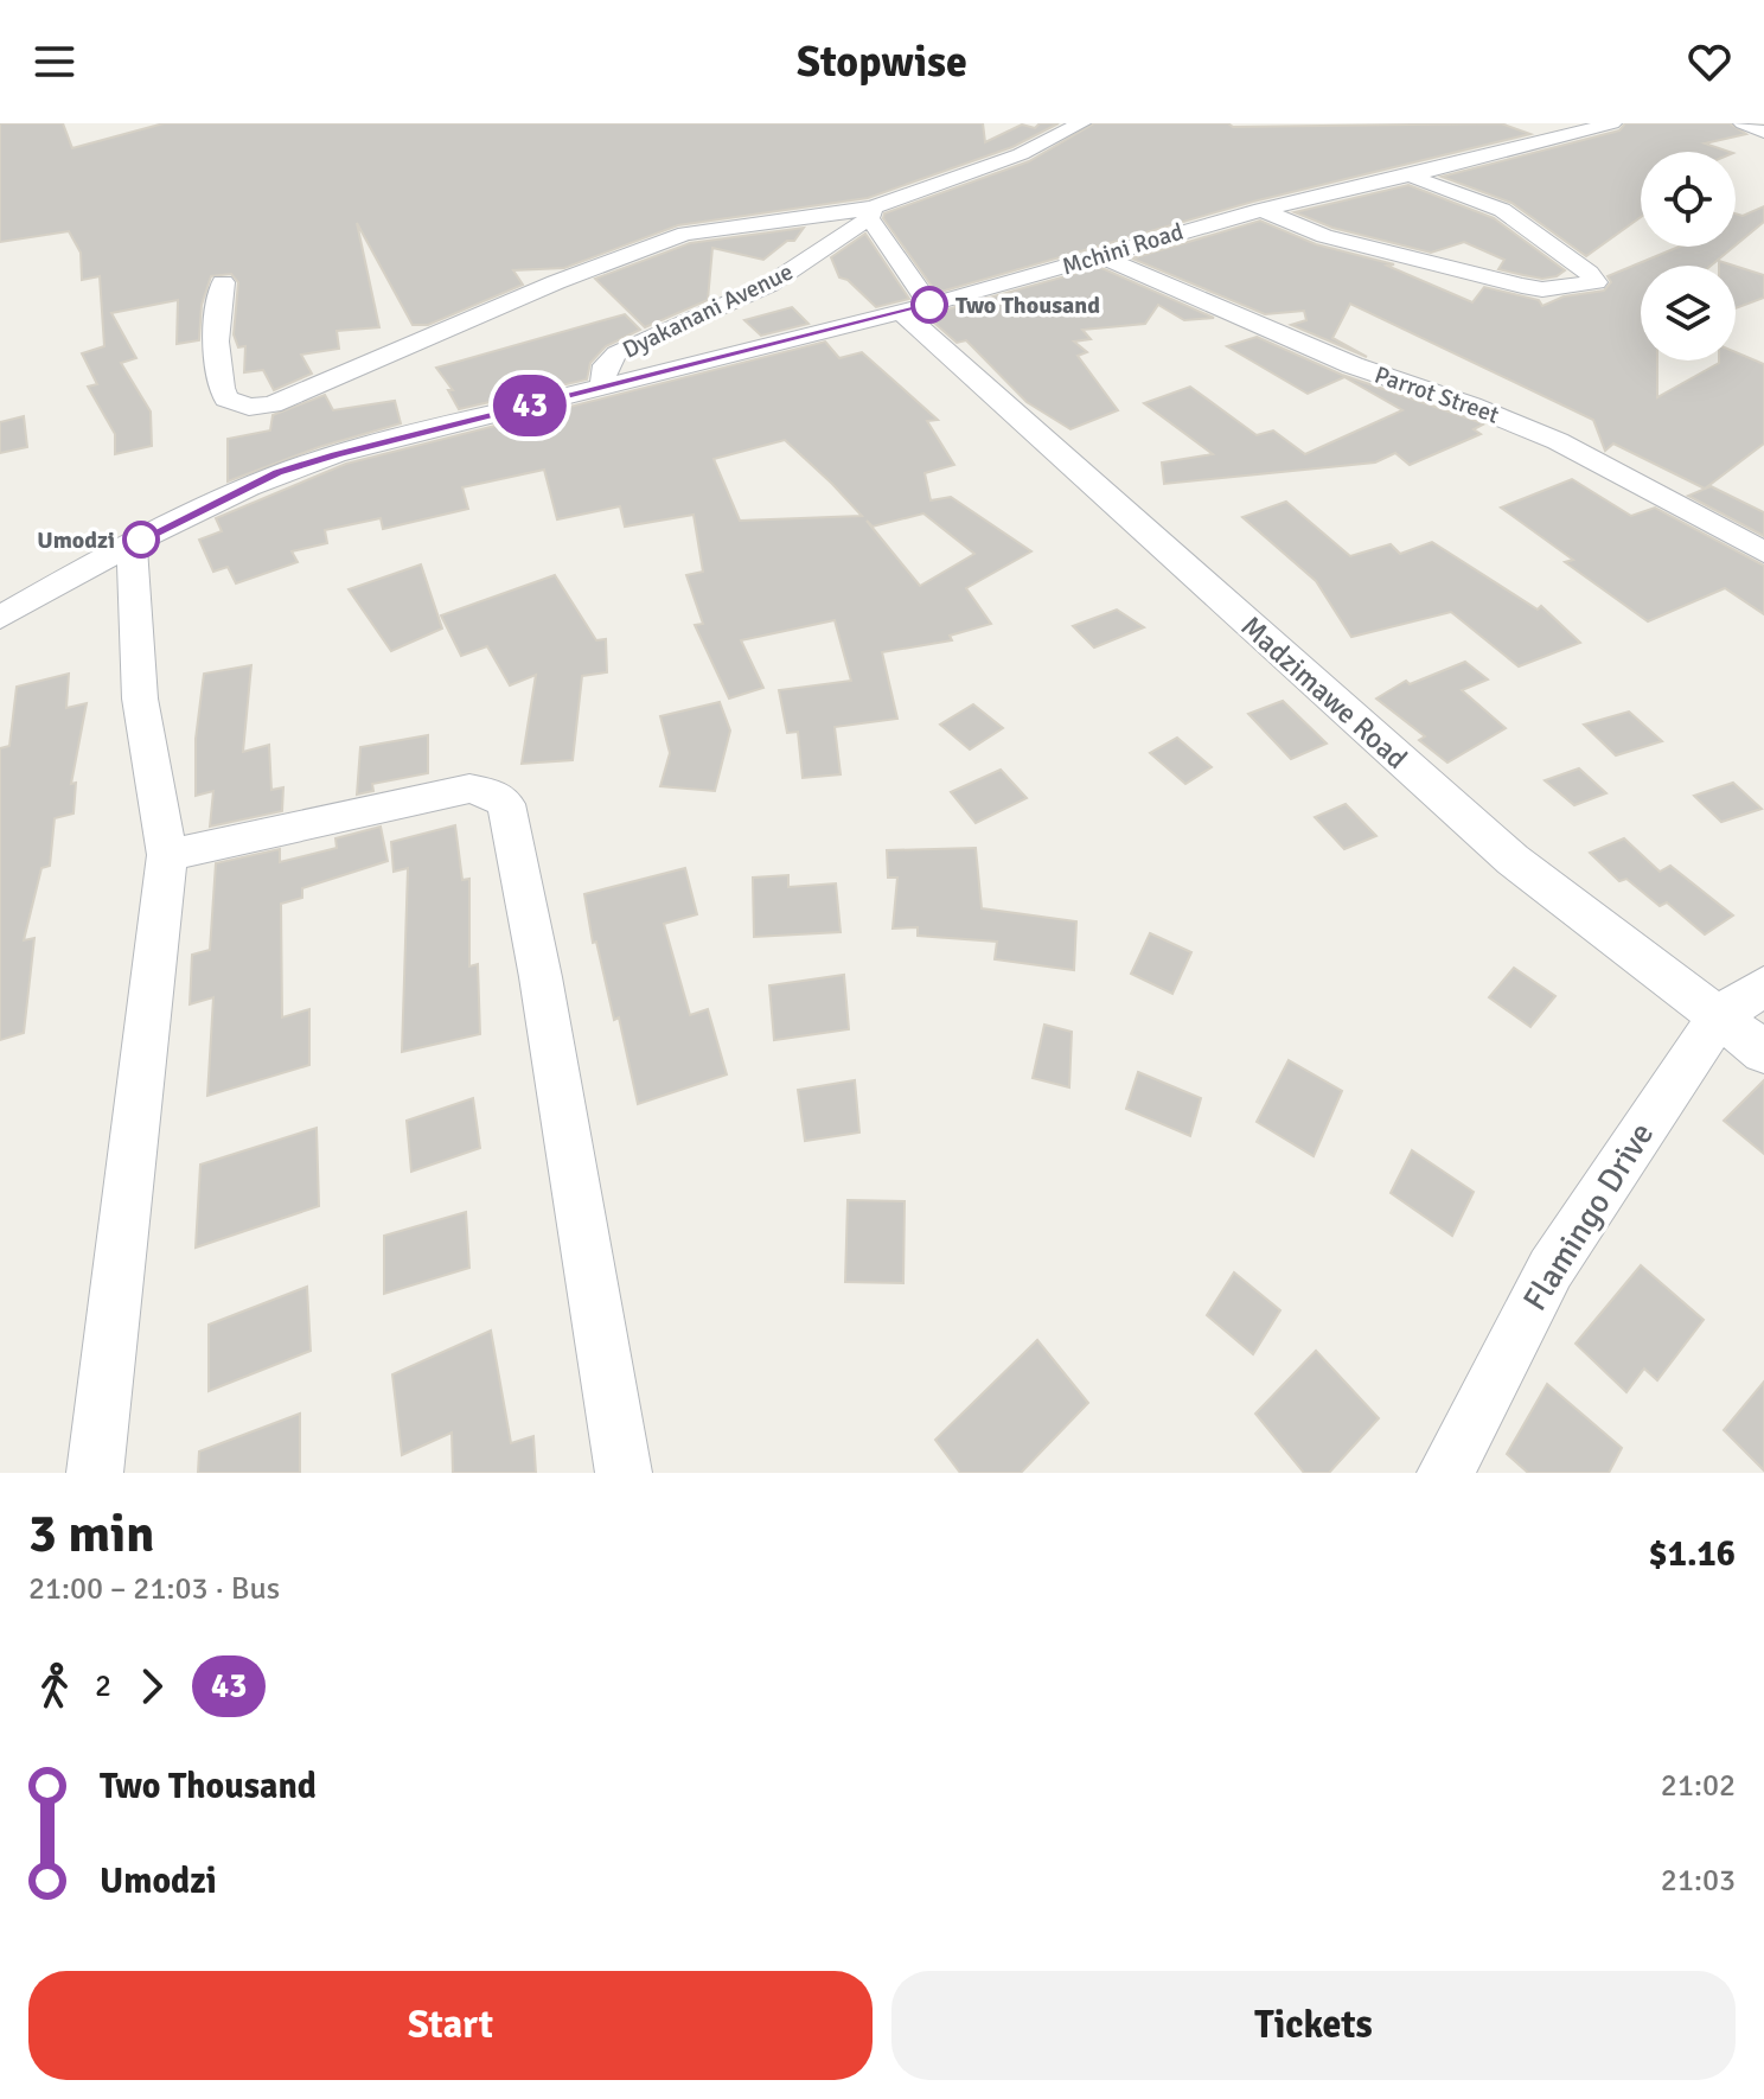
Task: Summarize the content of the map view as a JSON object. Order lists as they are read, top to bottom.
{
  "streets": {
    "street": [
      "Mchini Road",
      "Dyakanani Avenue",
      "Parrot Street",
      "Madzimawe Road",
      "Flamingo Drive"
    ]
  },
  "crossings": [
    ["Mchini Road", "Dyakanani Avenue"],
    ["Mchini Road", "Parrot Street"],
    ["Mchini Road", "Madzimawe Road"],
    ["Dyakanani Avenue", "Madzimawe Road"],
    ["Madzimawe Road", "Flamingo Drive"]
  ],
  "places": ["Two Thousand", "Umodzi"],
  "lines": ["bus line 43"],
  "page": {
    "header": "Stopwise",
    "on_map": "43",
    "heading": ["3 min", "21:00 – 21:03 · Bus", "$1.16"],
    "legs": ["2", "43"],
    "list": [
      {
        "name": "Two Thousand",
        "value": "21:02"
      },
      {
        "name": "Umodzi",
        "value": "21:03"
      }
    ],
    "buttons": ["Start", "Tickets"]
  }
}
